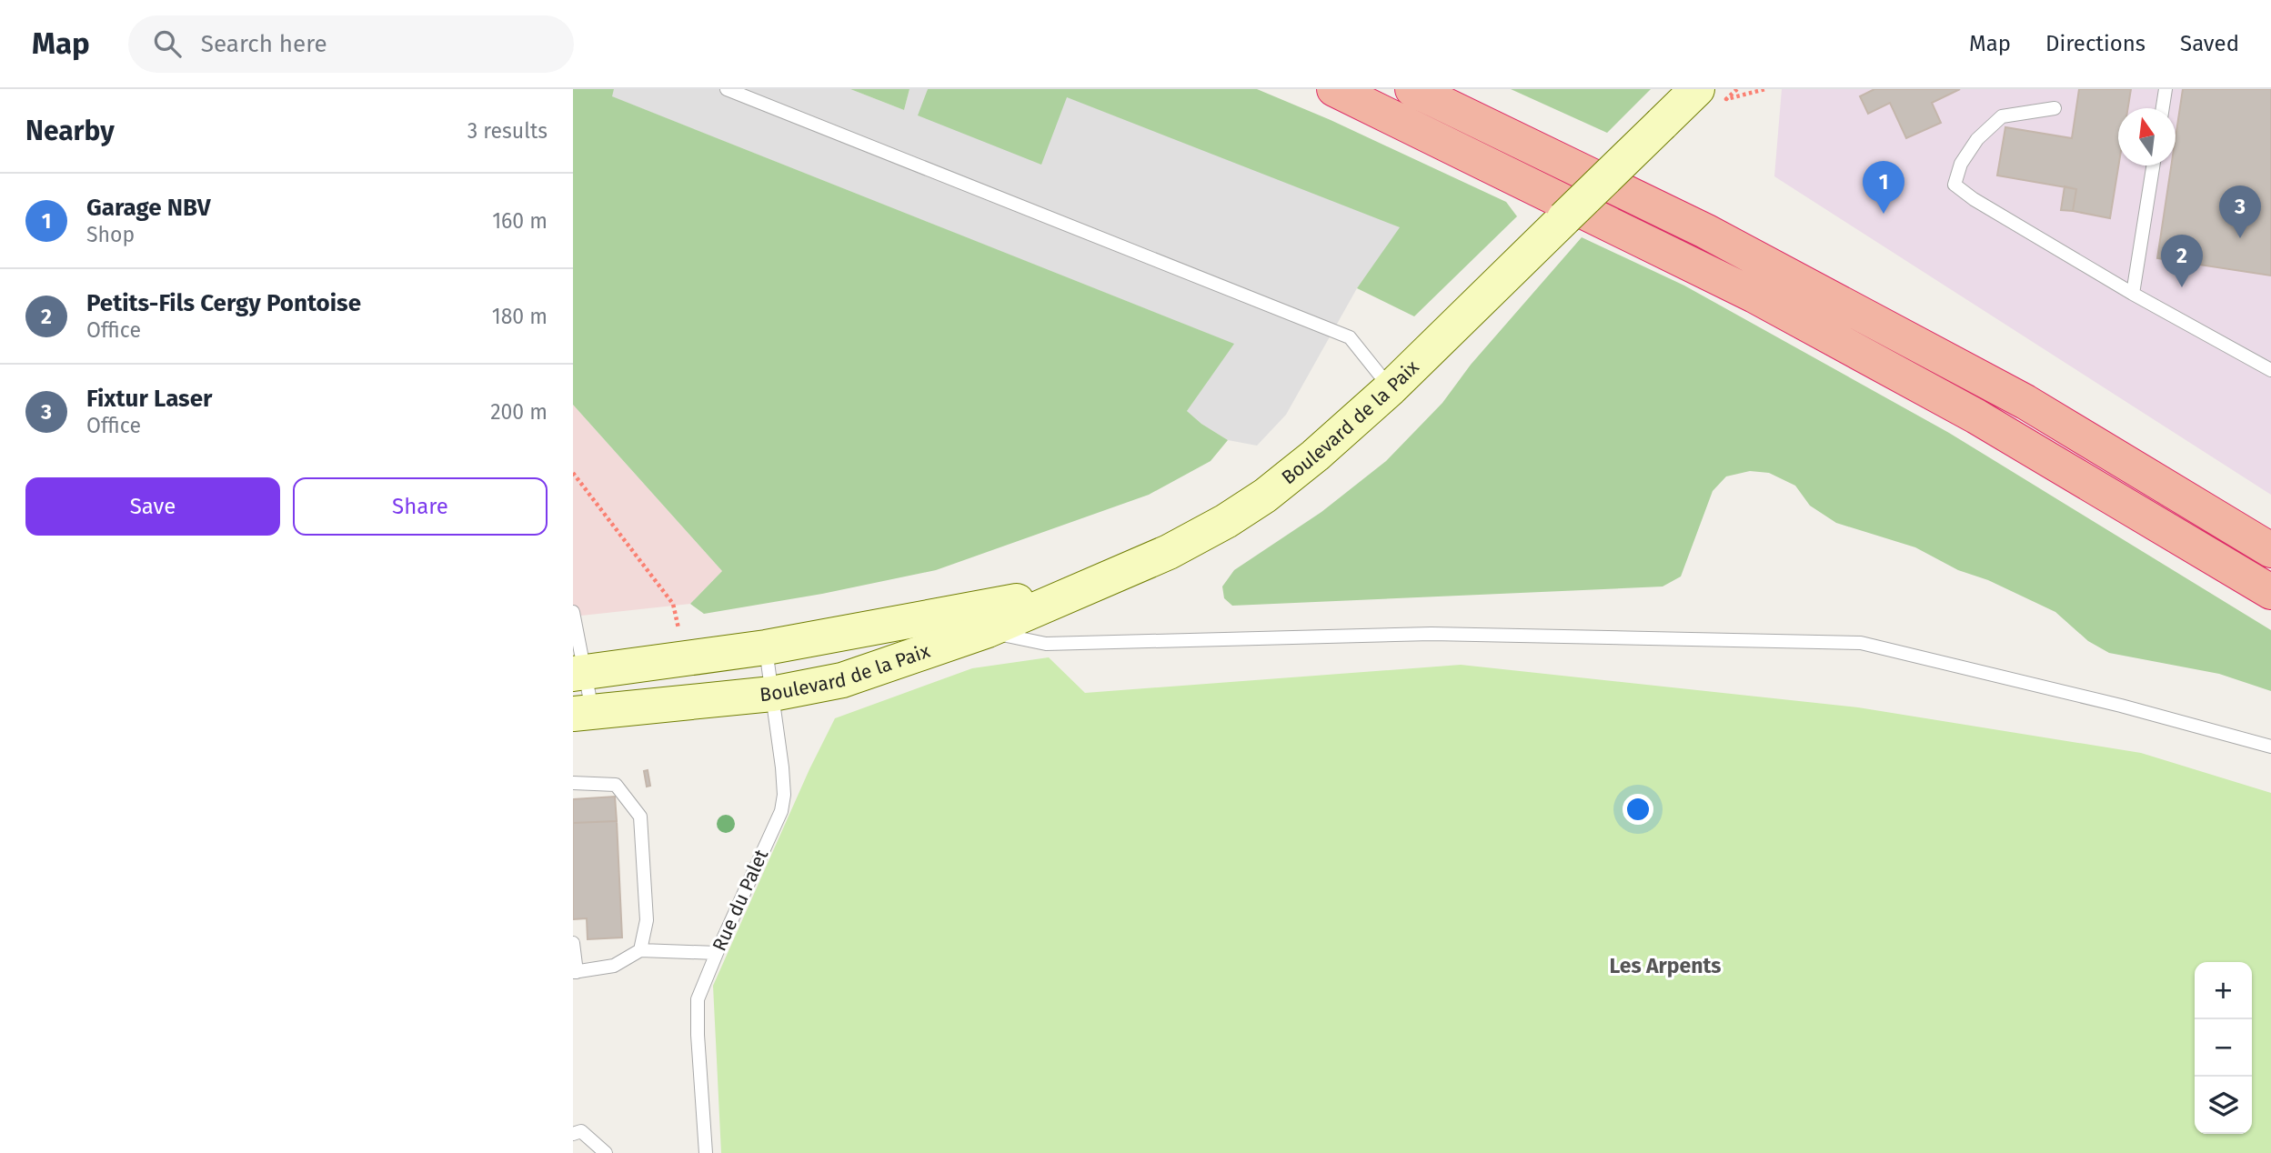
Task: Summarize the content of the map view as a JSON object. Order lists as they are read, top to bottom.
{
  "streets": {
    "main road": ["Boulevard de la Paix"],
    "lane": ["Rue du Palet"]
  },
  "crossings": [
    ["Boulevard de la Paix", "Rue du Palet"]
  ],
  "districts": ["Les Arpents"],
  "north": "top",
  "page": {
    "header": "Map",
    "search": "Search here",
    "nav": ["Map", "Directions", "Saved"],
    "heading": ["Nearby", "3 results"],
    "pins": ["1", "3", "2"],
    "list": [
      {
        "mark": "1",
        "name": "Garage NBV",
        "note": "Shop",
        "value": "160 m"
      },
      {
        "mark": "2",
        "name": "Petits-Fils Cergy Pontoise",
        "note": "Office",
        "value": "180 m"
      },
      {
        "mark": "3",
        "name": "Fixtur Laser",
        "note": "Office",
        "value": "200 m"
      }
    ],
    "buttons": ["Save", "Share"],
    "map_buttons": ["+", "−"]
  }
}
